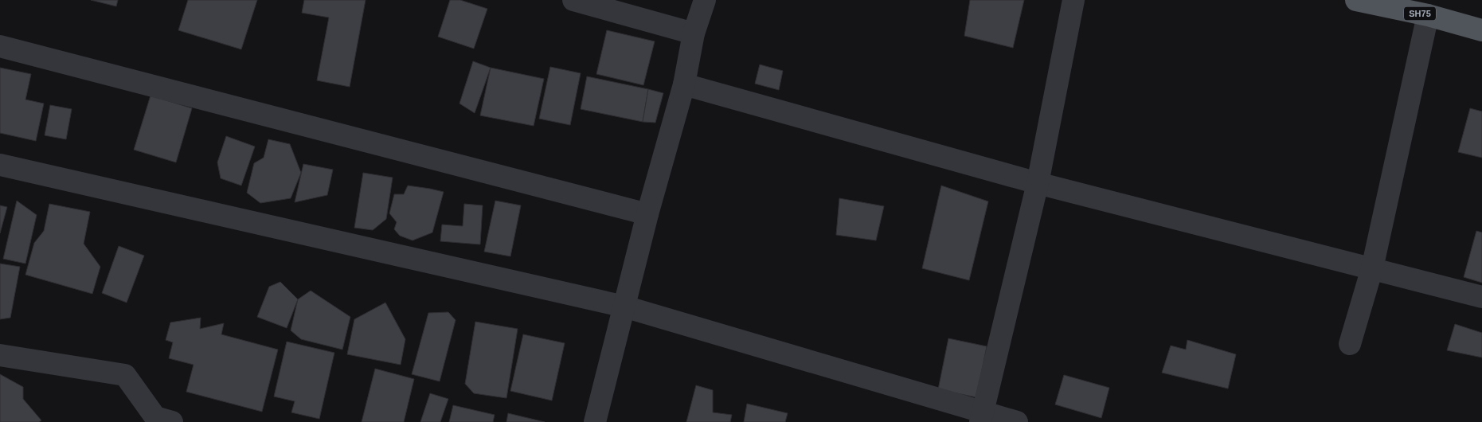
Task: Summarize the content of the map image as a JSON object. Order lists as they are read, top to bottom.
{
  "streets": {
    "main road": ["SH75"]
  }
}
